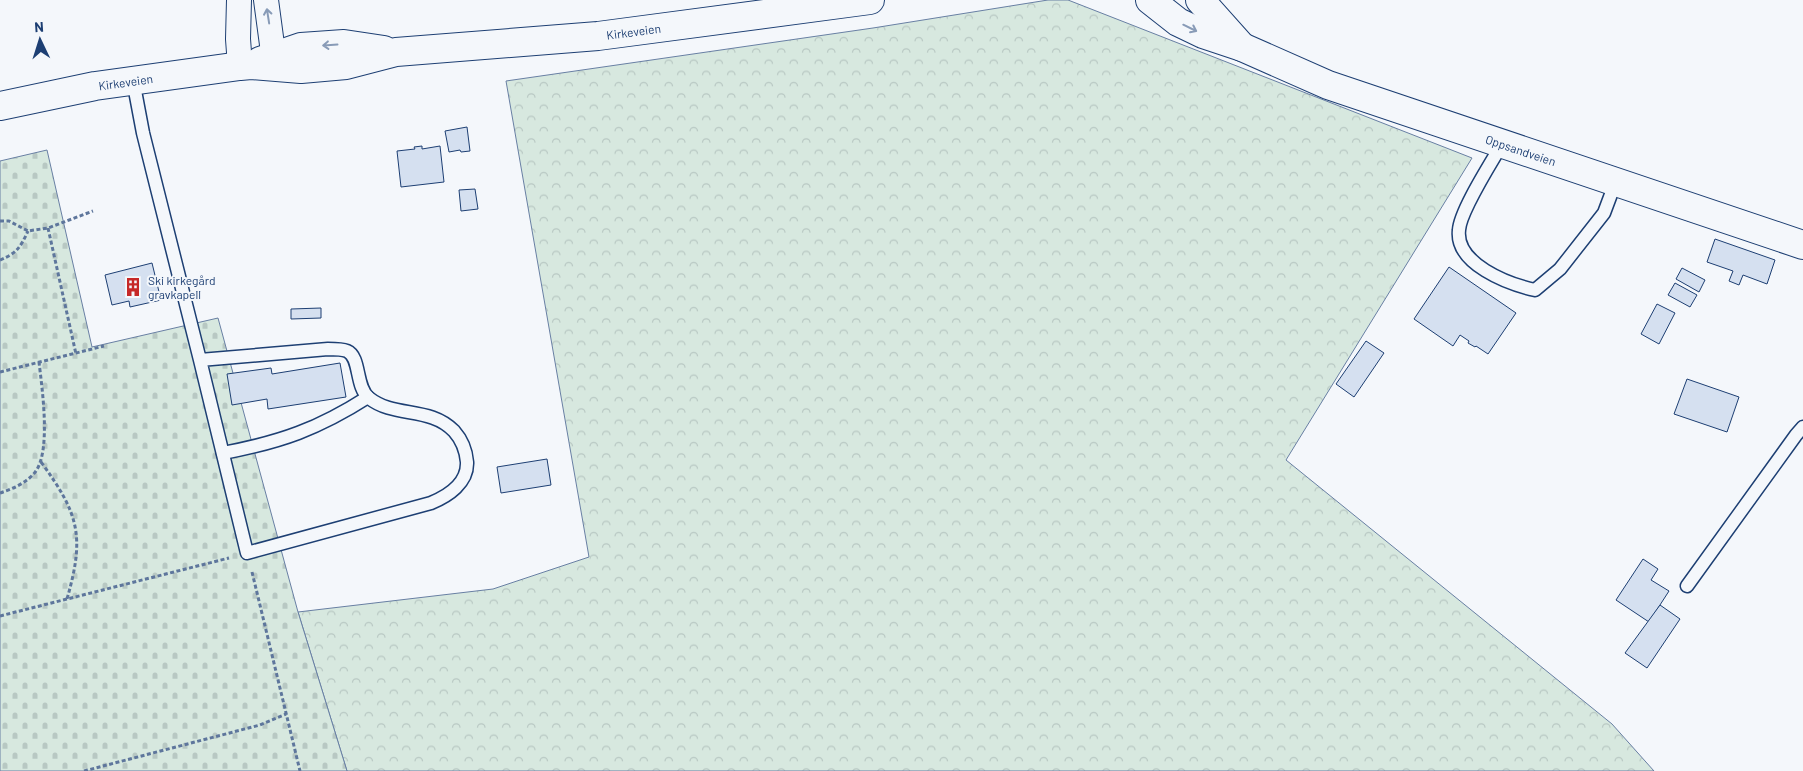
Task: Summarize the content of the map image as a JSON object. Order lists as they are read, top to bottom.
{
  "streets": {
    "main road": ["Kirkeveien", "Oppsandveien"]
  },
  "places": {
    "building": ["Ski kirkegård gravkapell"]
  },
  "north": "top"
}
